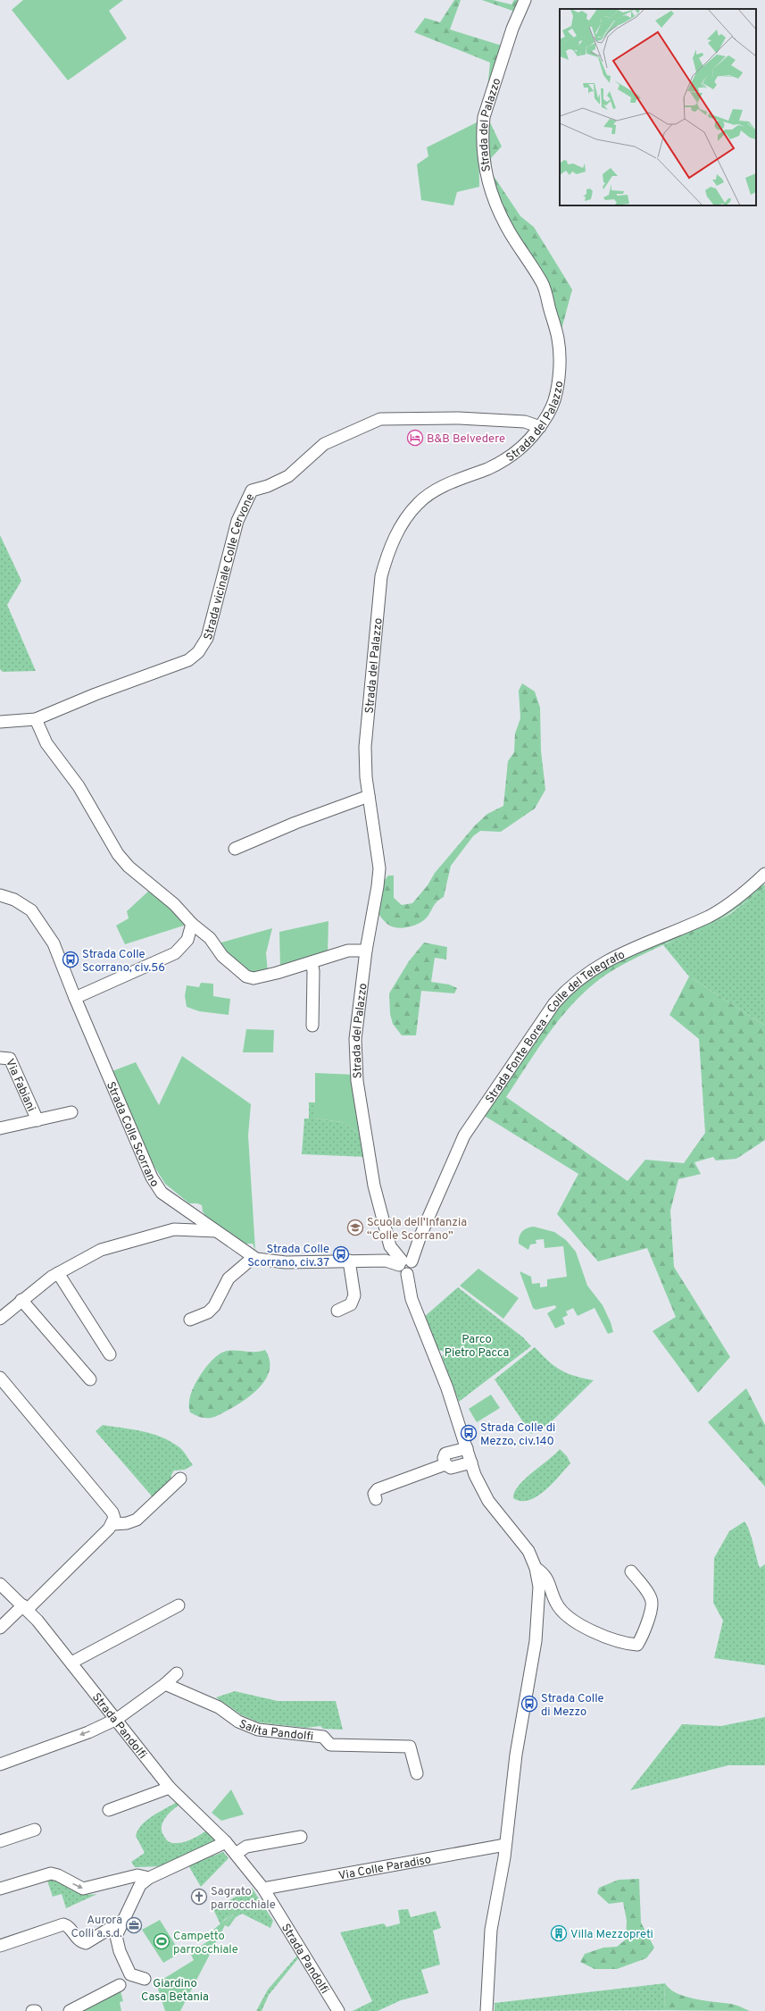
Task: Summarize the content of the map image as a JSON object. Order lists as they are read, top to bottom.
{
  "streets": {
    "street": [
      "Strada del Palazzo",
      "Strada vicinale Colle Cervone",
      "Strada Fonte Borea - Colle del Telegrafo",
      "Via Fabiani",
      "Strada Colle Scorrano",
      "Strada Pandolfi",
      "Salita Pandolfi",
      "Via Colle Paradiso"
    ]
  },
  "crossings": [
    ["Strada del Palazzo", "Strada vicinale Colle Cervone"],
    ["Strada del Palazzo", "Strada Fonte Borea - Colle del Telegrafo"],
    ["Strada del Palazzo", "Strada Colle Scorrano"],
    ["Strada Fonte Borea - Colle del Telegrafo", "Strada Colle Scorrano"],
    ["Strada Pandolfi", "Via Colle Paradiso"]
  ],
  "parks": ["Parco Pietro Pacca", "Giardino Casa Betania"],
  "places": {
    "hotel": ["B&B Belvedere"],
    "bus stop": [
      "Strada Colle Scorrano, civ.56",
      "Strada Colle Scorrano, civ.37",
      "Strada Colle di Mezzo, civ.140",
      "Strada Colle di Mezzo"
    ],
    "school or university": ["Scuola dell’Infanzia “Colle Scorrano”"],
    "church": ["Sagrato parrocchiale"],
    "office": ["Aurora Colli a.s.d."],
    "building": ["Villa Mezzopreti"],
    "sports": ["Campetto parrocchiale"]
  }
}
